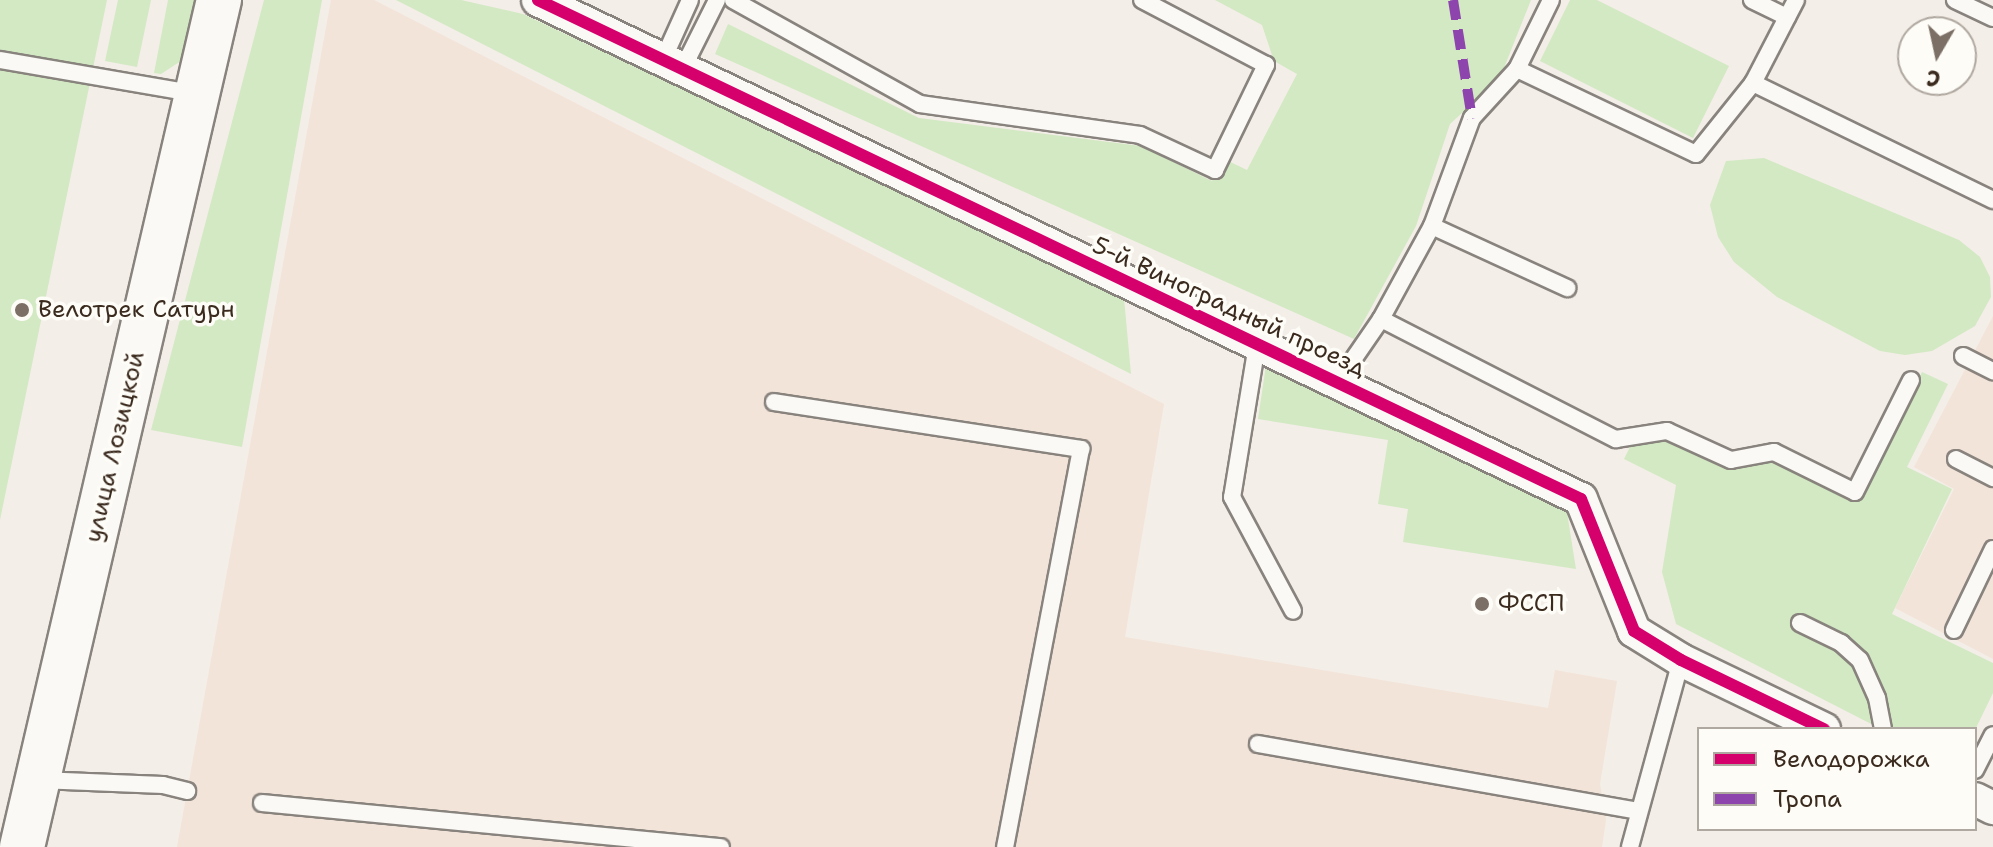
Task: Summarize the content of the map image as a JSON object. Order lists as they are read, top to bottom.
{
  "streets": {
    "main road": ["улица Лозицкой"],
    "street": ["5-й Виноградный проезд"]
  },
  "places": ["Велотрек Сатурн", "ФССП"],
  "legend": ["Велодорожка", "Тропа"],
  "north": "bottom"
}
